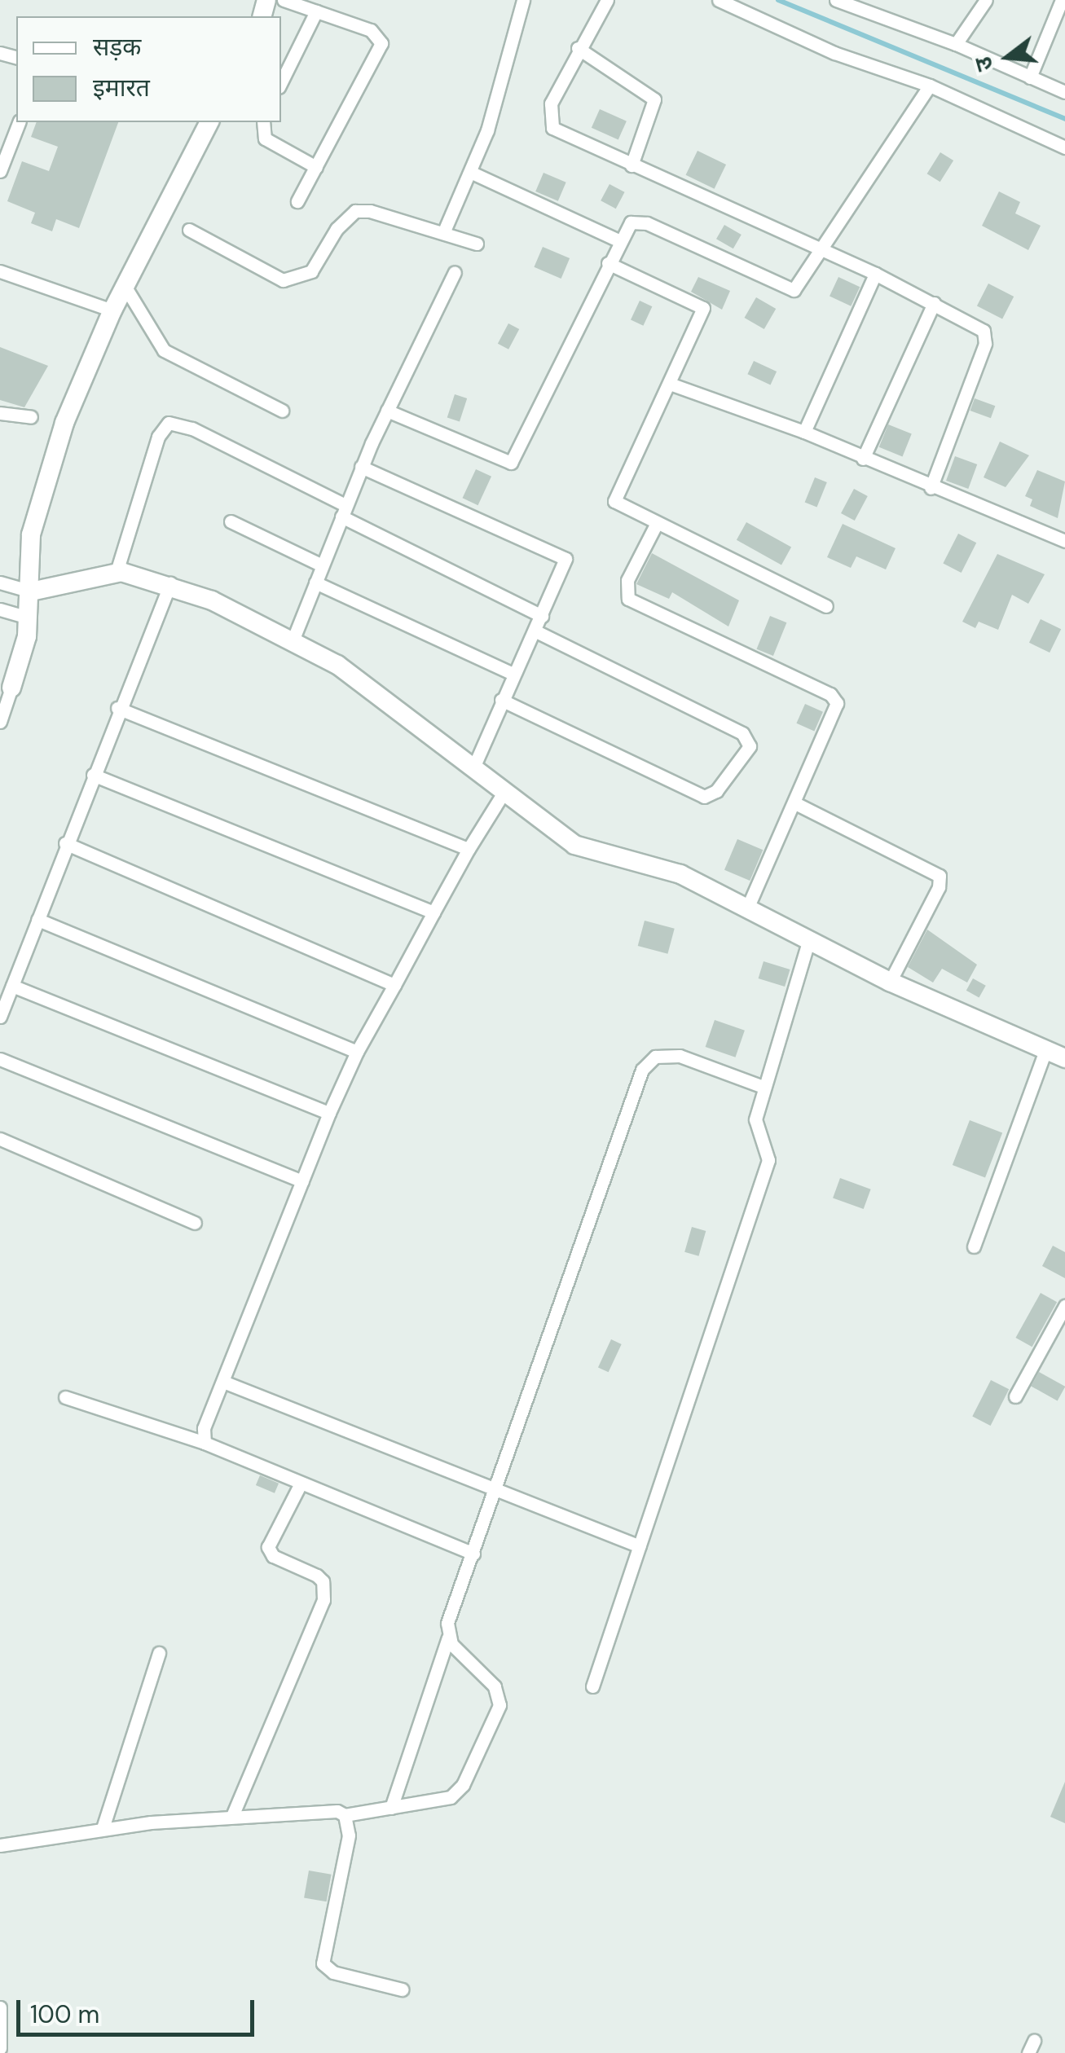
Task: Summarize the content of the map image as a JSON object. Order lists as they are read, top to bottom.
{
  "legend": ["सड़क", "इमारत"],
  "scale_bar": "100 m",
  "north": "left"
}
